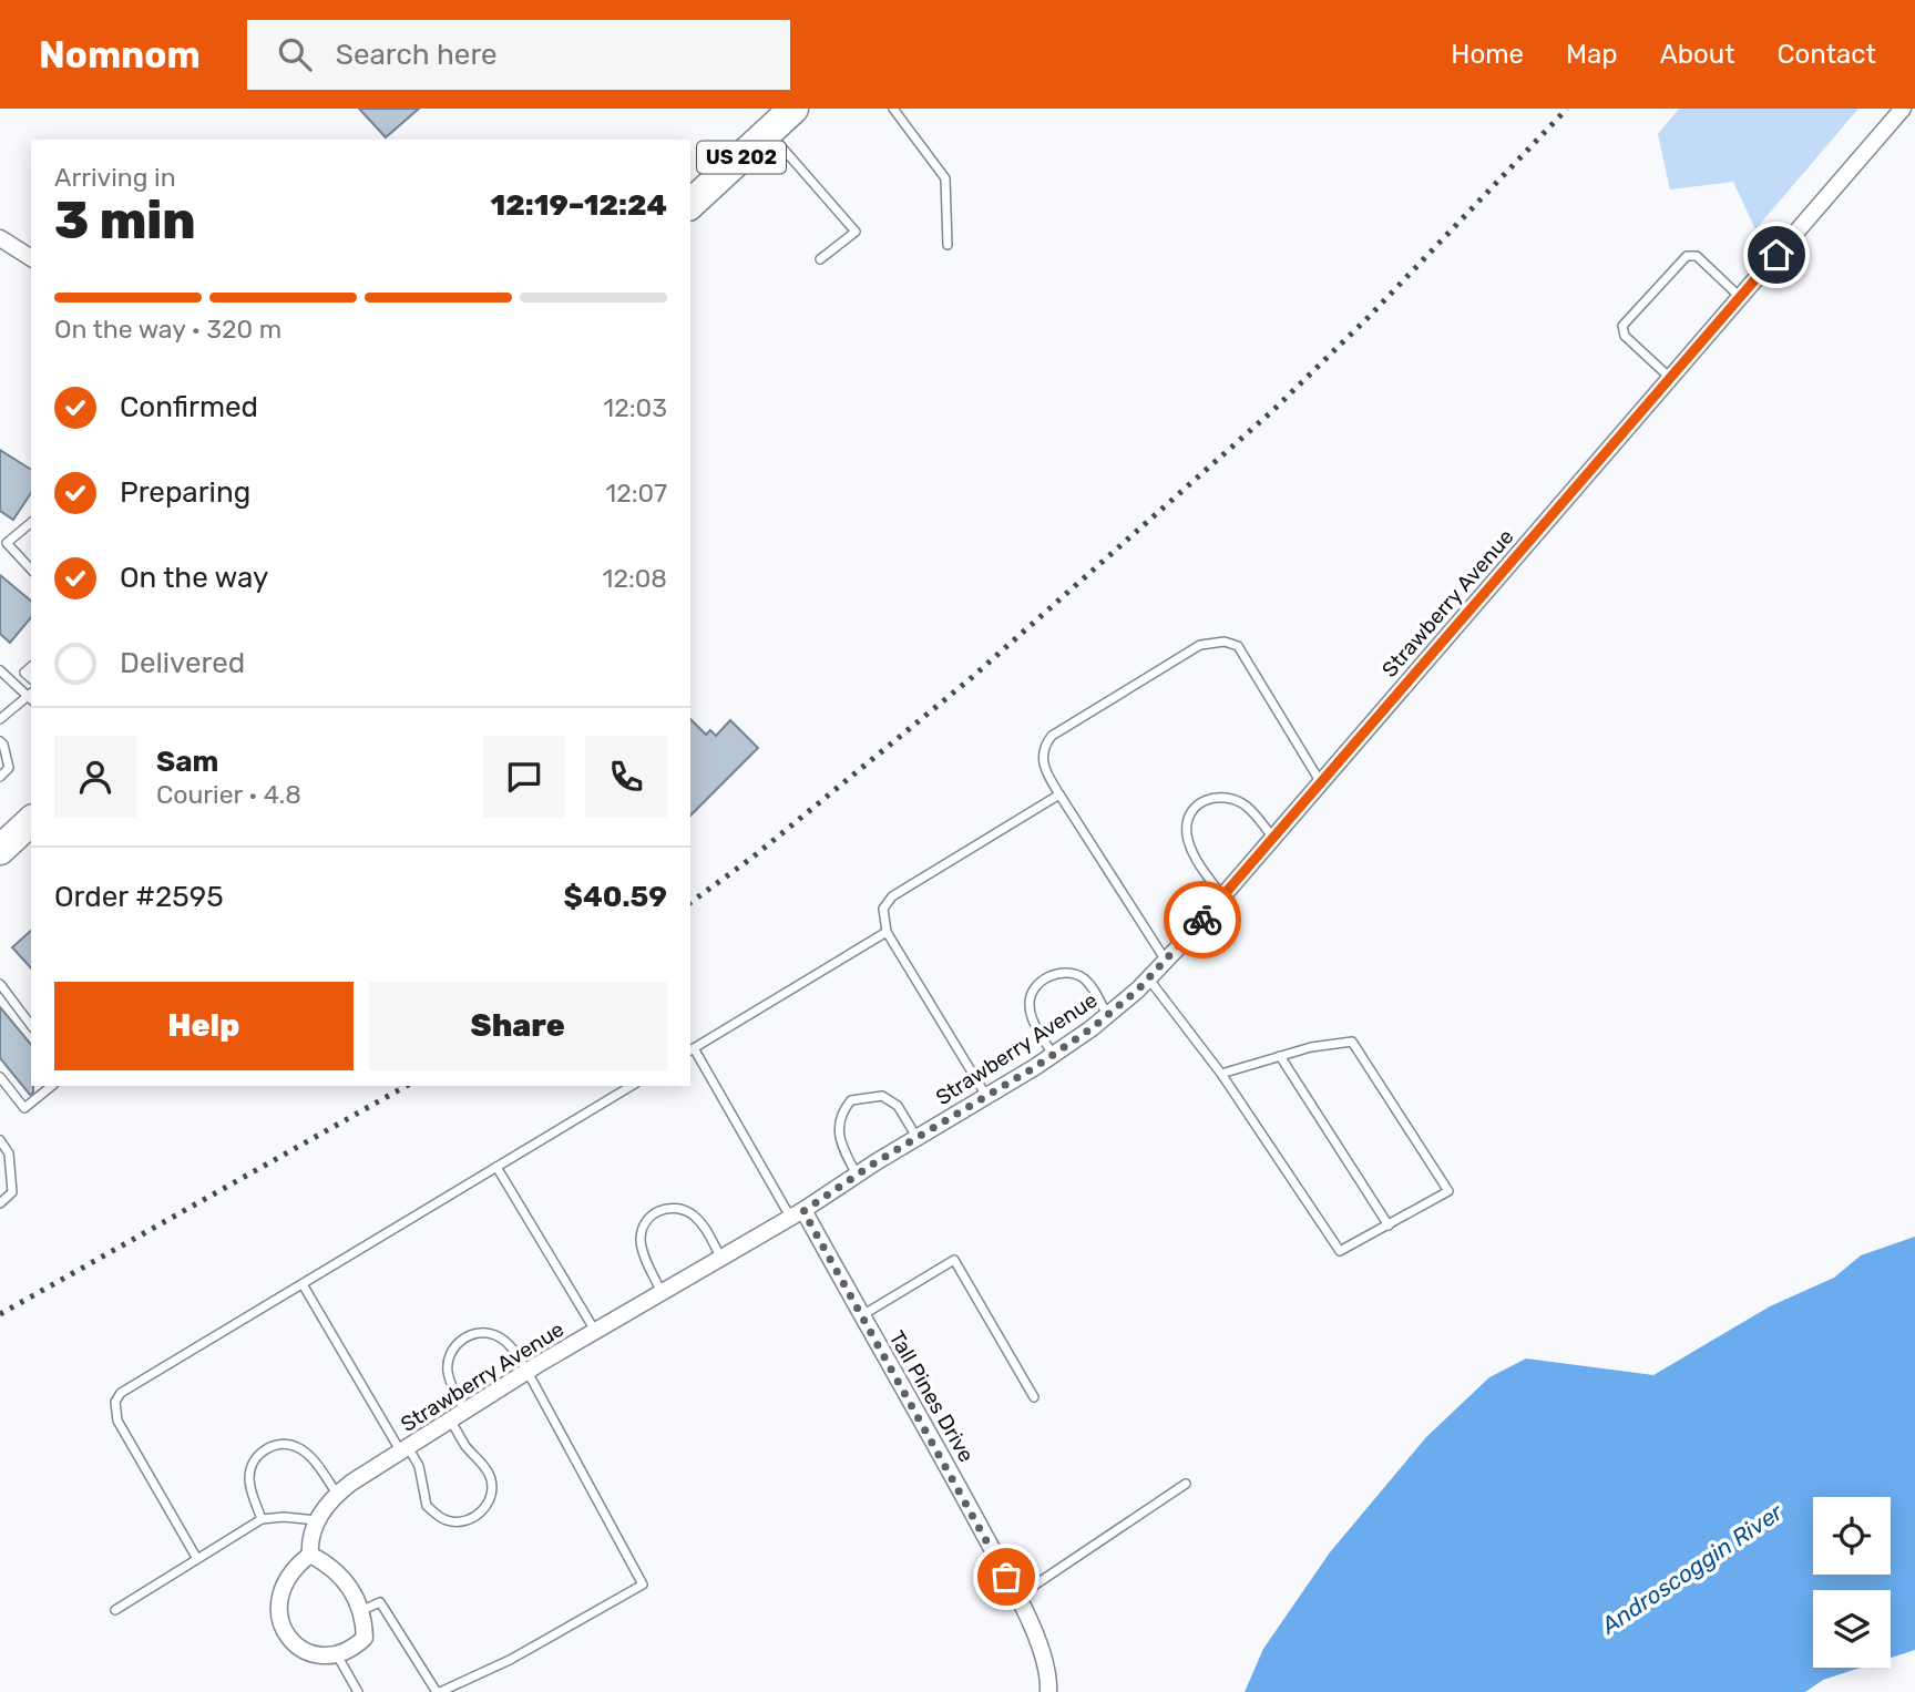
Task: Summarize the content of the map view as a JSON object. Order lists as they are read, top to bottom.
{
  "streets": {
    "highway": ["US 202"],
    "street": ["Strawberry Avenue", "Tall Pines Drive"]
  },
  "crossings": [
    ["Strawberry Avenue", "Tall Pines Drive"]
  ],
  "water": ["Androscoggin River"],
  "page": {
    "header": "Nomnom",
    "search": "Search here",
    "nav": [
      "Home",
      "Map",
      "About",
      "Contact"
    ],
    "heading": ["3 min", "Arriving in", "12:19–12:24"],
    "panel": [
      "Sam",
      "Courier · 4.8",
      "Order #2595",
      "$40.59"
    ],
    "bar": "On the way · 320 m",
    "list": [
      ["Confirmed", "12:03"],
      ["Preparing", "12:07"],
      ["On the way", "12:08"],
      "Delivered"
    ],
    "buttons": ["Help", "Share"]
  }
}
